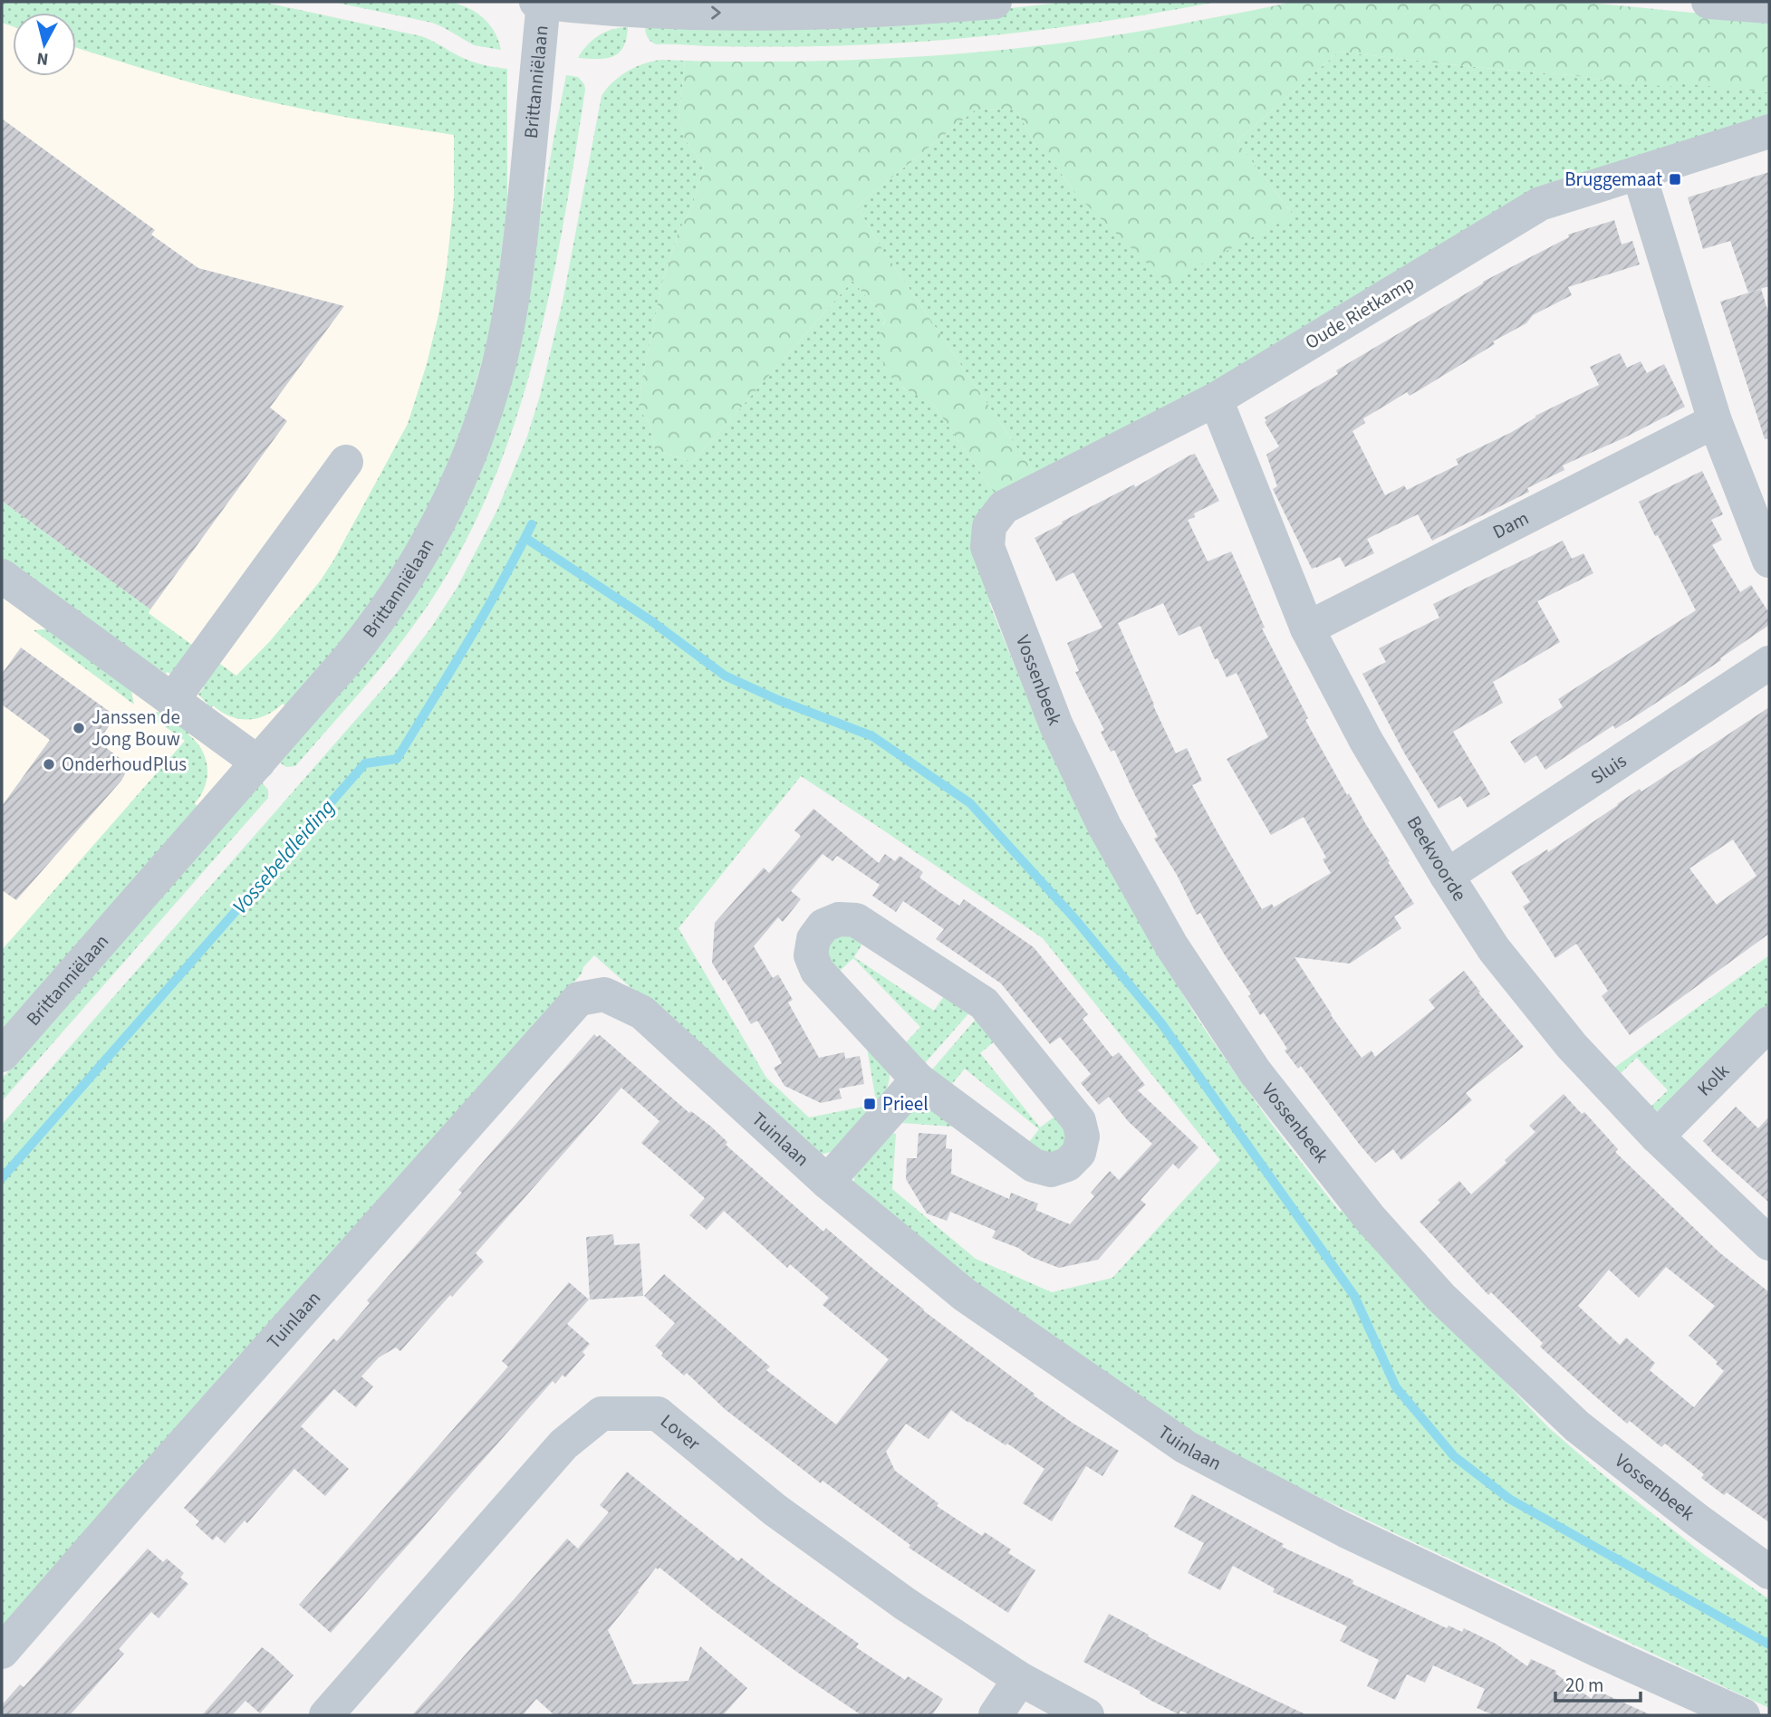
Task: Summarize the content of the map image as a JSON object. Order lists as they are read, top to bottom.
{
  "streets": {
    "street": [
      "Brittanniëlaan",
      "Oude Rietkamp",
      "Dam",
      "Vossenbeek",
      "Sluis",
      "Beekvoorde",
      "Kolk",
      "Tuinlaan",
      "Lover"
    ]
  },
  "crossings": [
    ["Oude Rietkamp", "Vossenbeek"],
    ["Oude Rietkamp", "Beekvoorde"],
    ["Dam", "Beekvoorde"],
    ["Sluis", "Beekvoorde"],
    ["Beekvoorde", "Kolk"]
  ],
  "water": ["Vossebeldleiding"],
  "places": {
    "transit": ["Bruggemaat", "Prieel"],
    "other": ["Janssen de Jong Bouw", "OnderhoudPlus"]
  },
  "scale_bar": "20 m",
  "north": "bottom"
}
